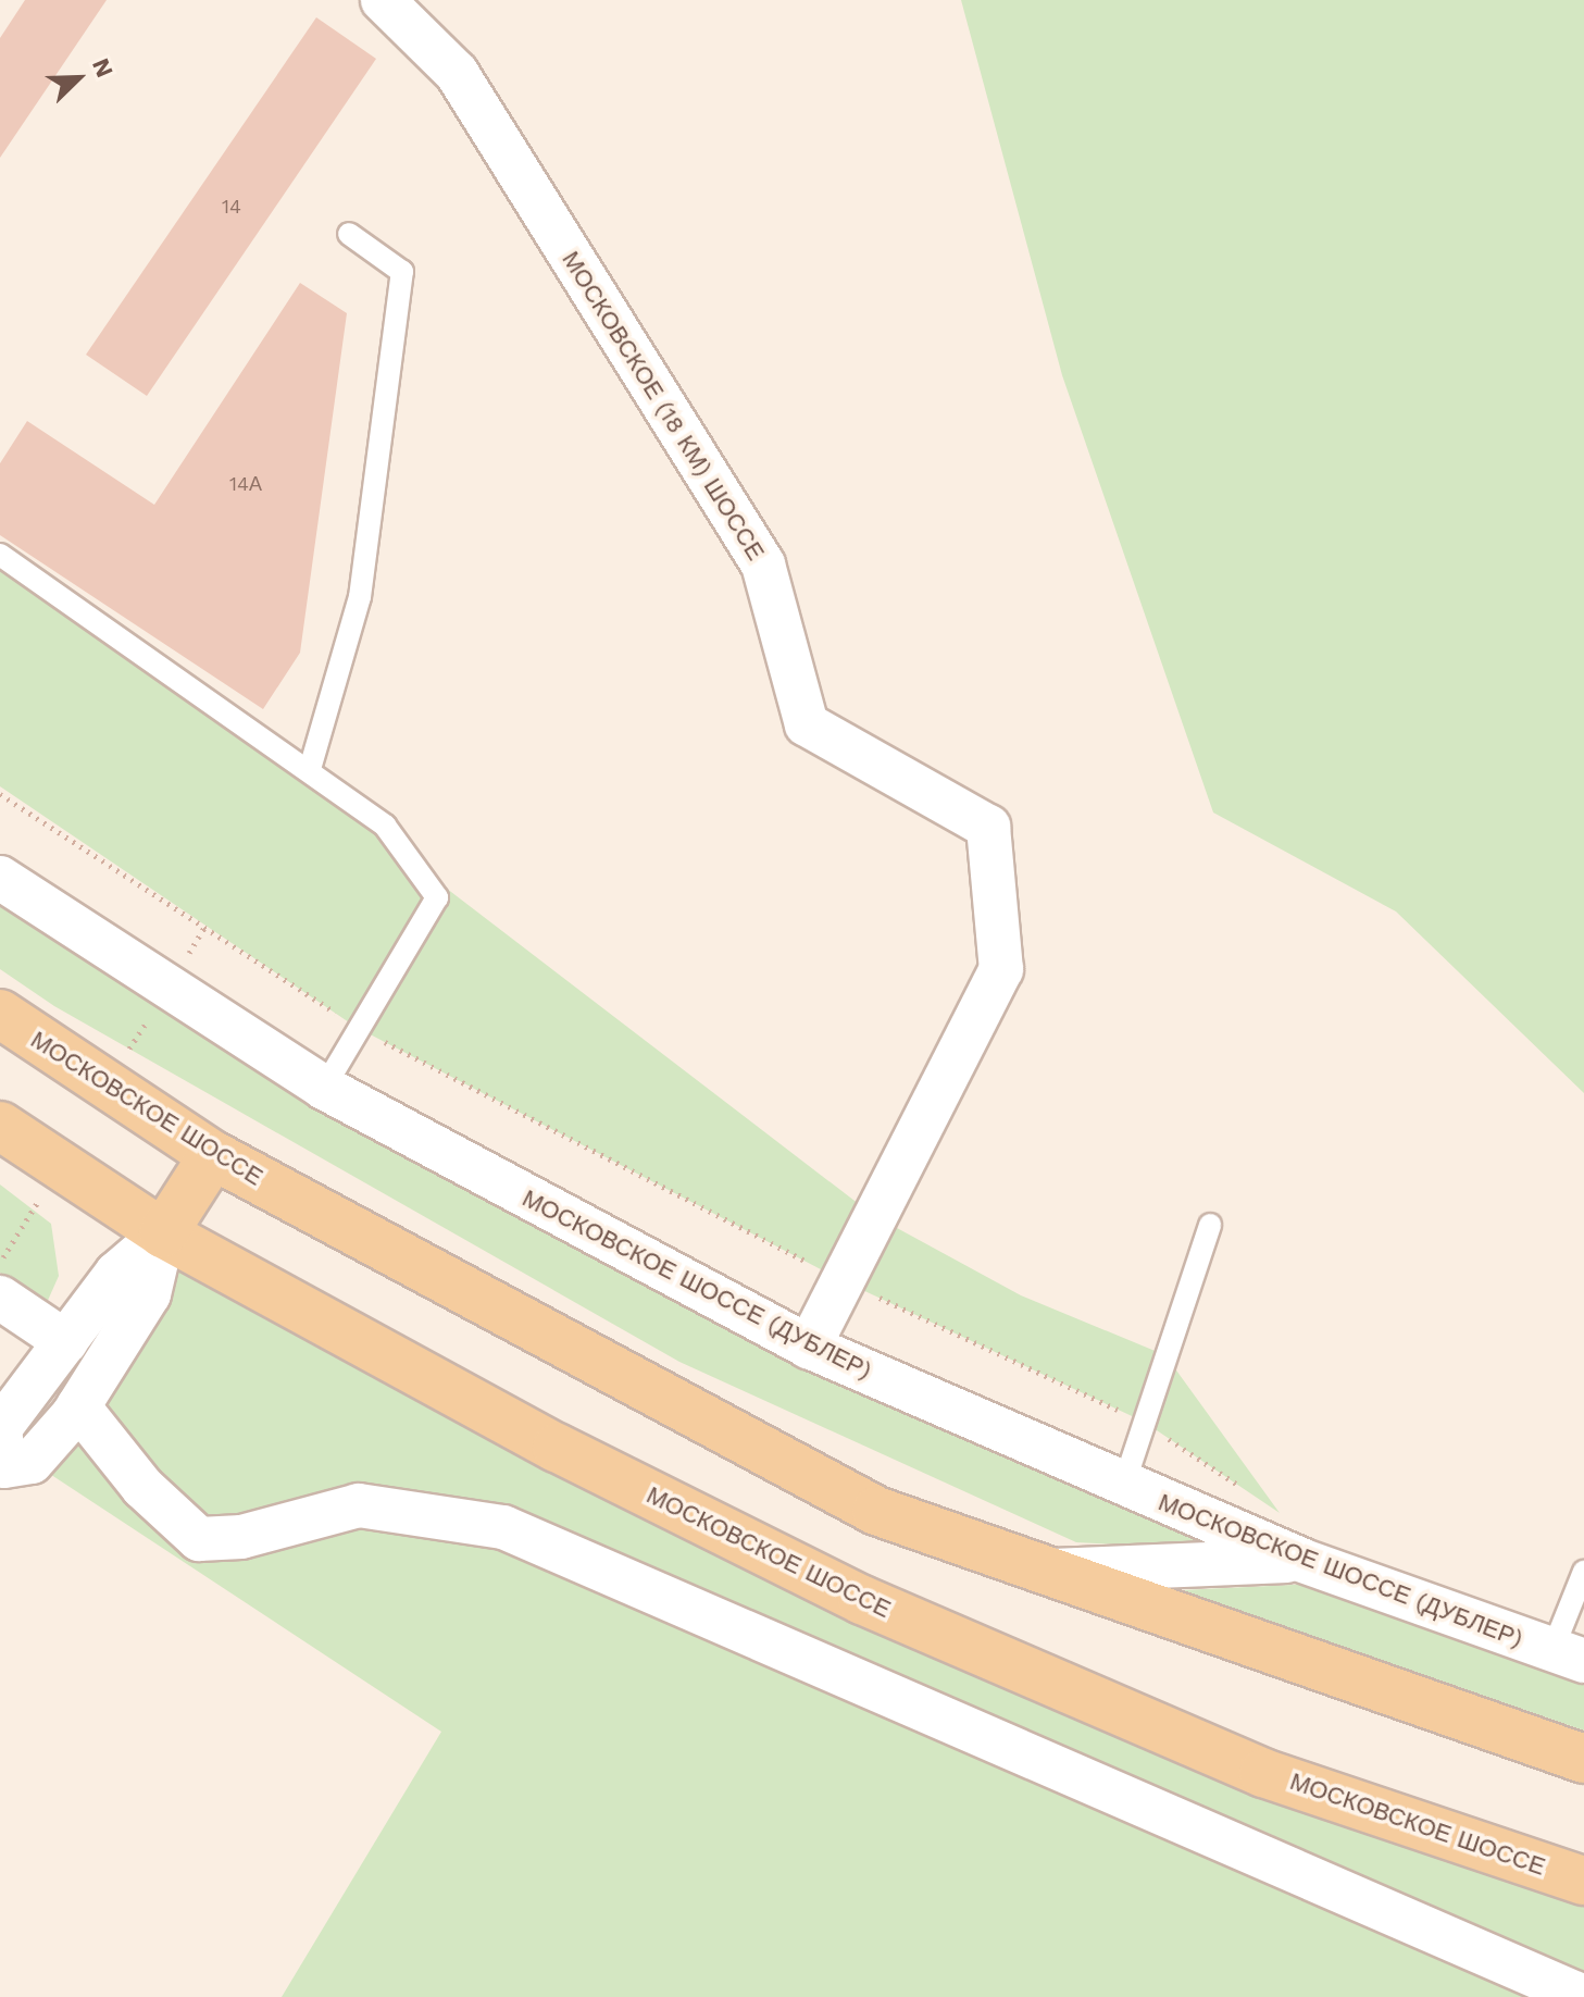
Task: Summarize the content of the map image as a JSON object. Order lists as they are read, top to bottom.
{
  "streets": {
    "main road": ["МОСКОВСКОЕ ШОССЕ"],
    "street": ["МОСКОВСКОЕ (18 КМ) ШОССЕ", "МОСКОВСКОЕ ШОССЕ (ДУБЛЕР)"]
  },
  "house_numbers": ["14", "14А"],
  "north": "top right"
}
